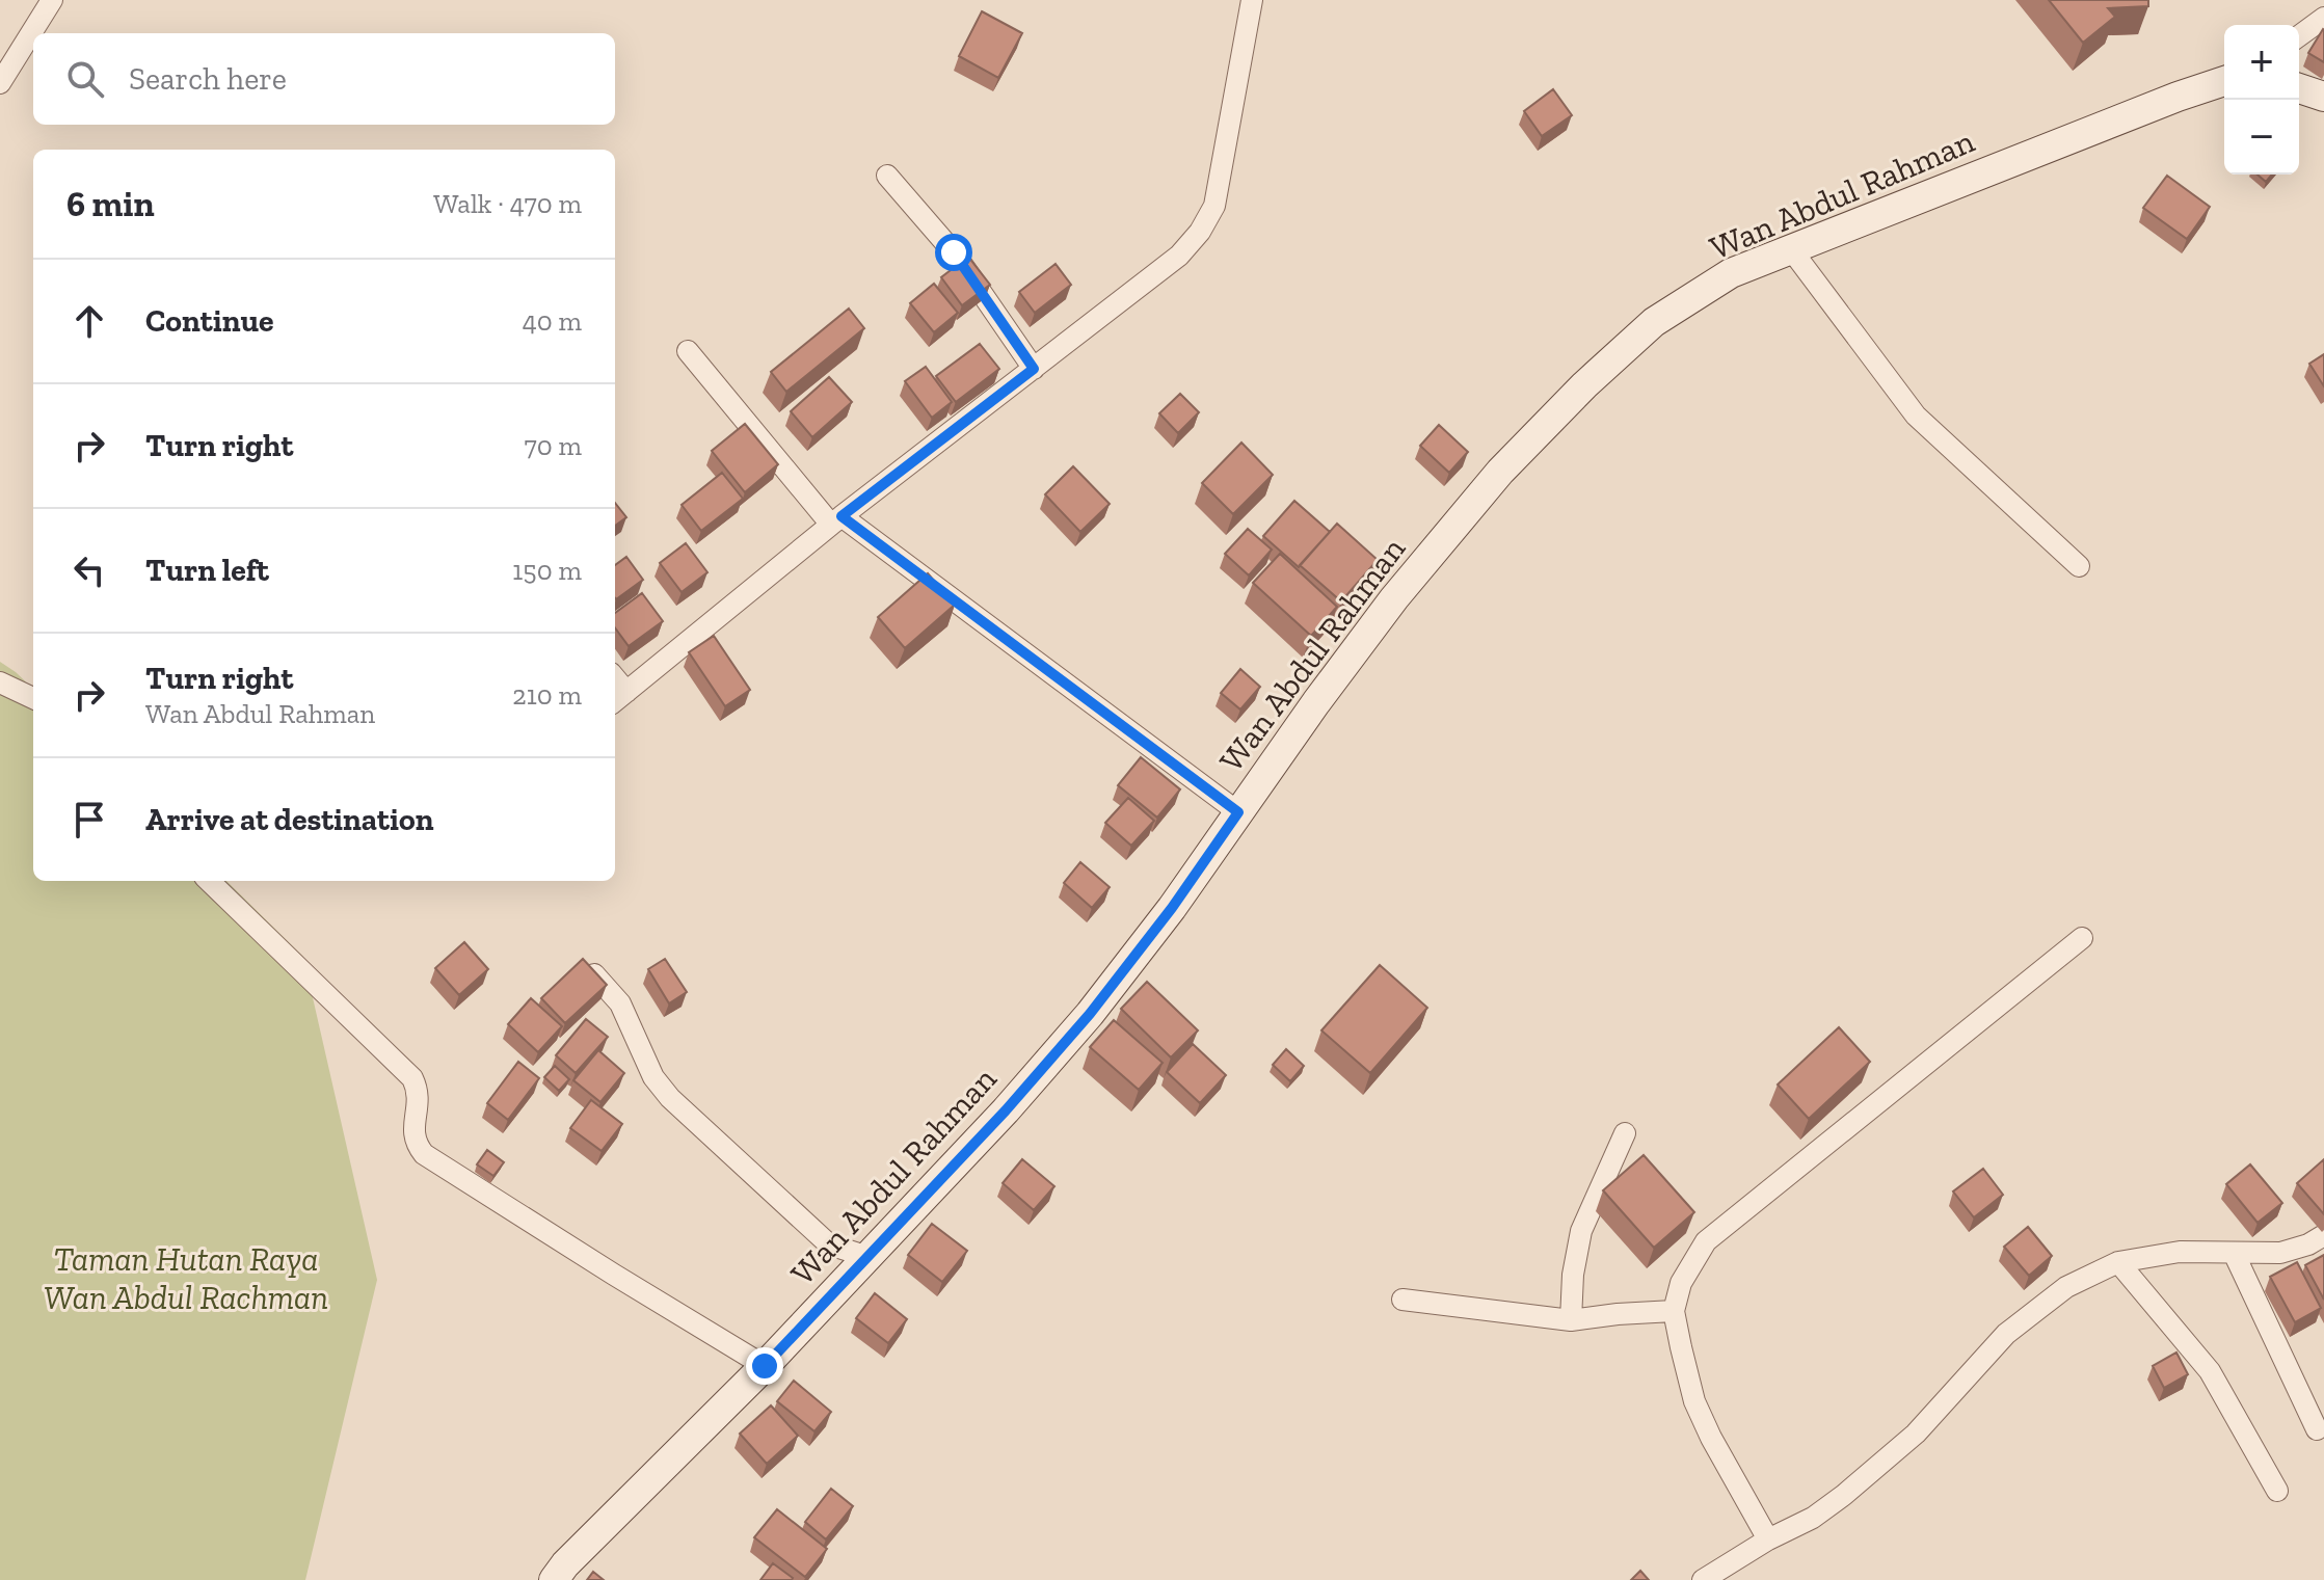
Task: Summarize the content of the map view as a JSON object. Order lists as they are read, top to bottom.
{
  "streets": {
    "street": ["Wan Abdul Rahman"]
  },
  "parks": ["Taman Hutan Raya Wan Abdul Rachman"],
  "page": {
    "map_buttons": ["+", "−"],
    "search": "Search here",
    "heading": ["6 min", "Walk · 470 m"],
    "list": [
      ["Continue", "40 m"],
      ["Turn right", "70 m"],
      ["Turn left", "150 m"],
      ["Turn right", "Wan Abdul Rahman", "210 m"],
      "Arrive at destination"
    ]
  }
}
